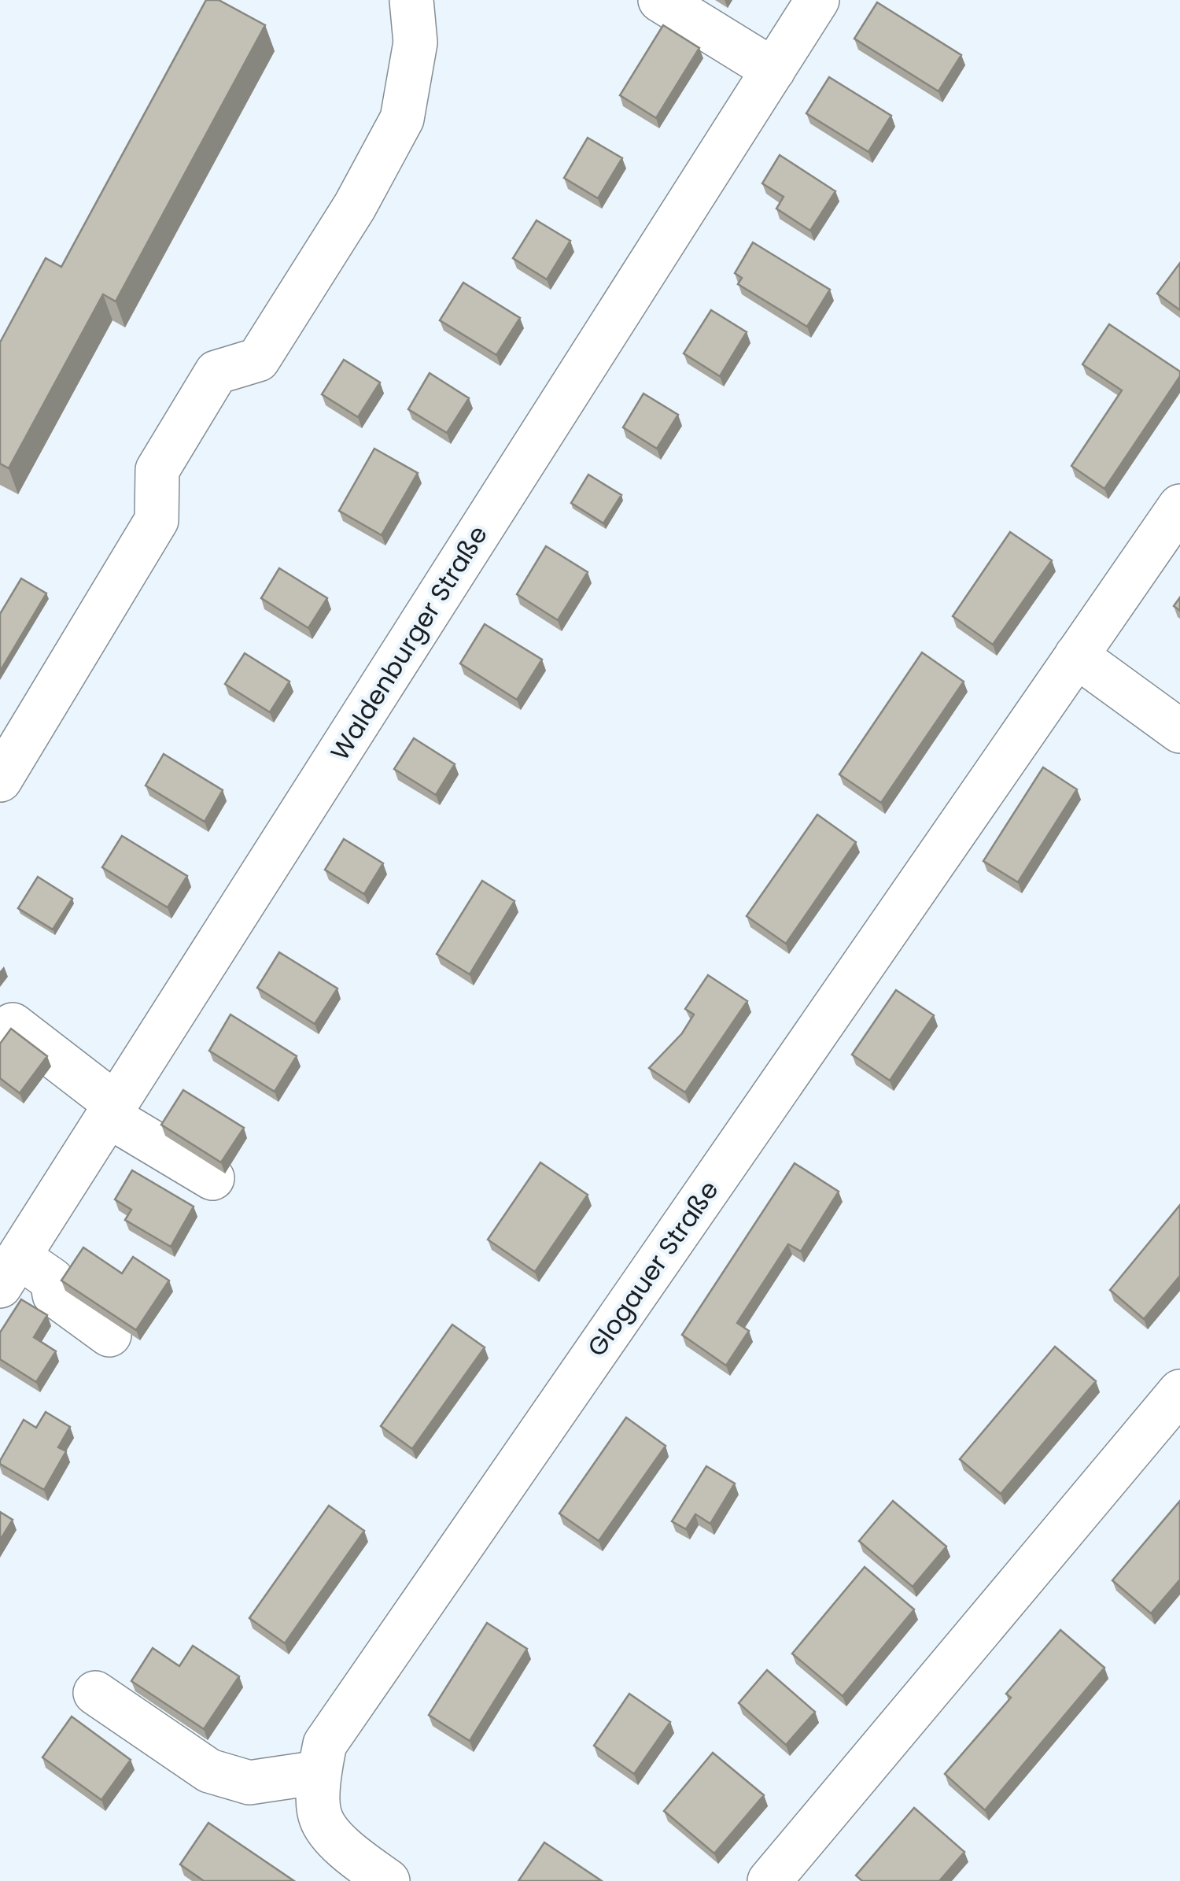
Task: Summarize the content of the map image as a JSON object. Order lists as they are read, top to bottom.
{
  "streets": {
    "street": ["Waldenburger Straße", "Glogauer Straße"]
  }
}
